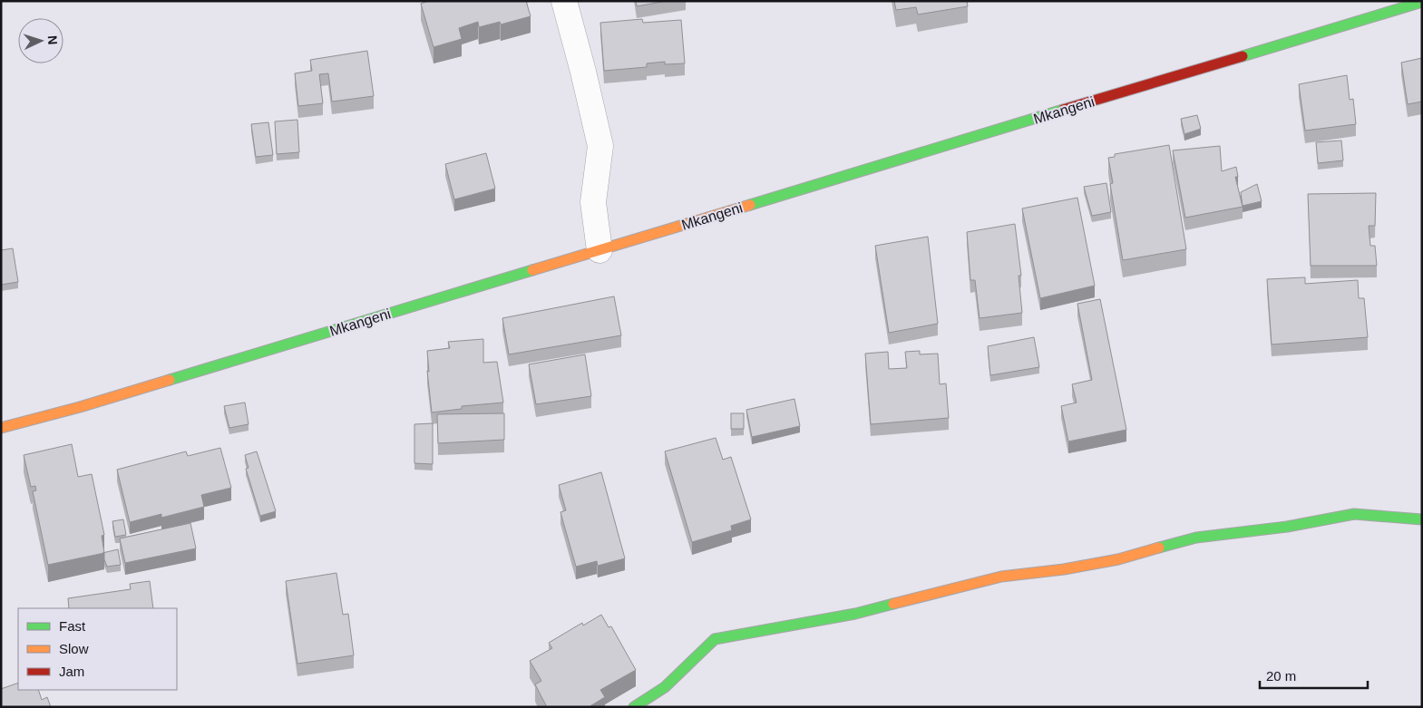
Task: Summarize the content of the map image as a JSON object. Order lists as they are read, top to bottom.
{
  "streets": {
    "street": ["Mkangeni"]
  },
  "legend": ["Fast", "Slow", "Jam"],
  "scale_bar": "20 m",
  "north": "right"
}
